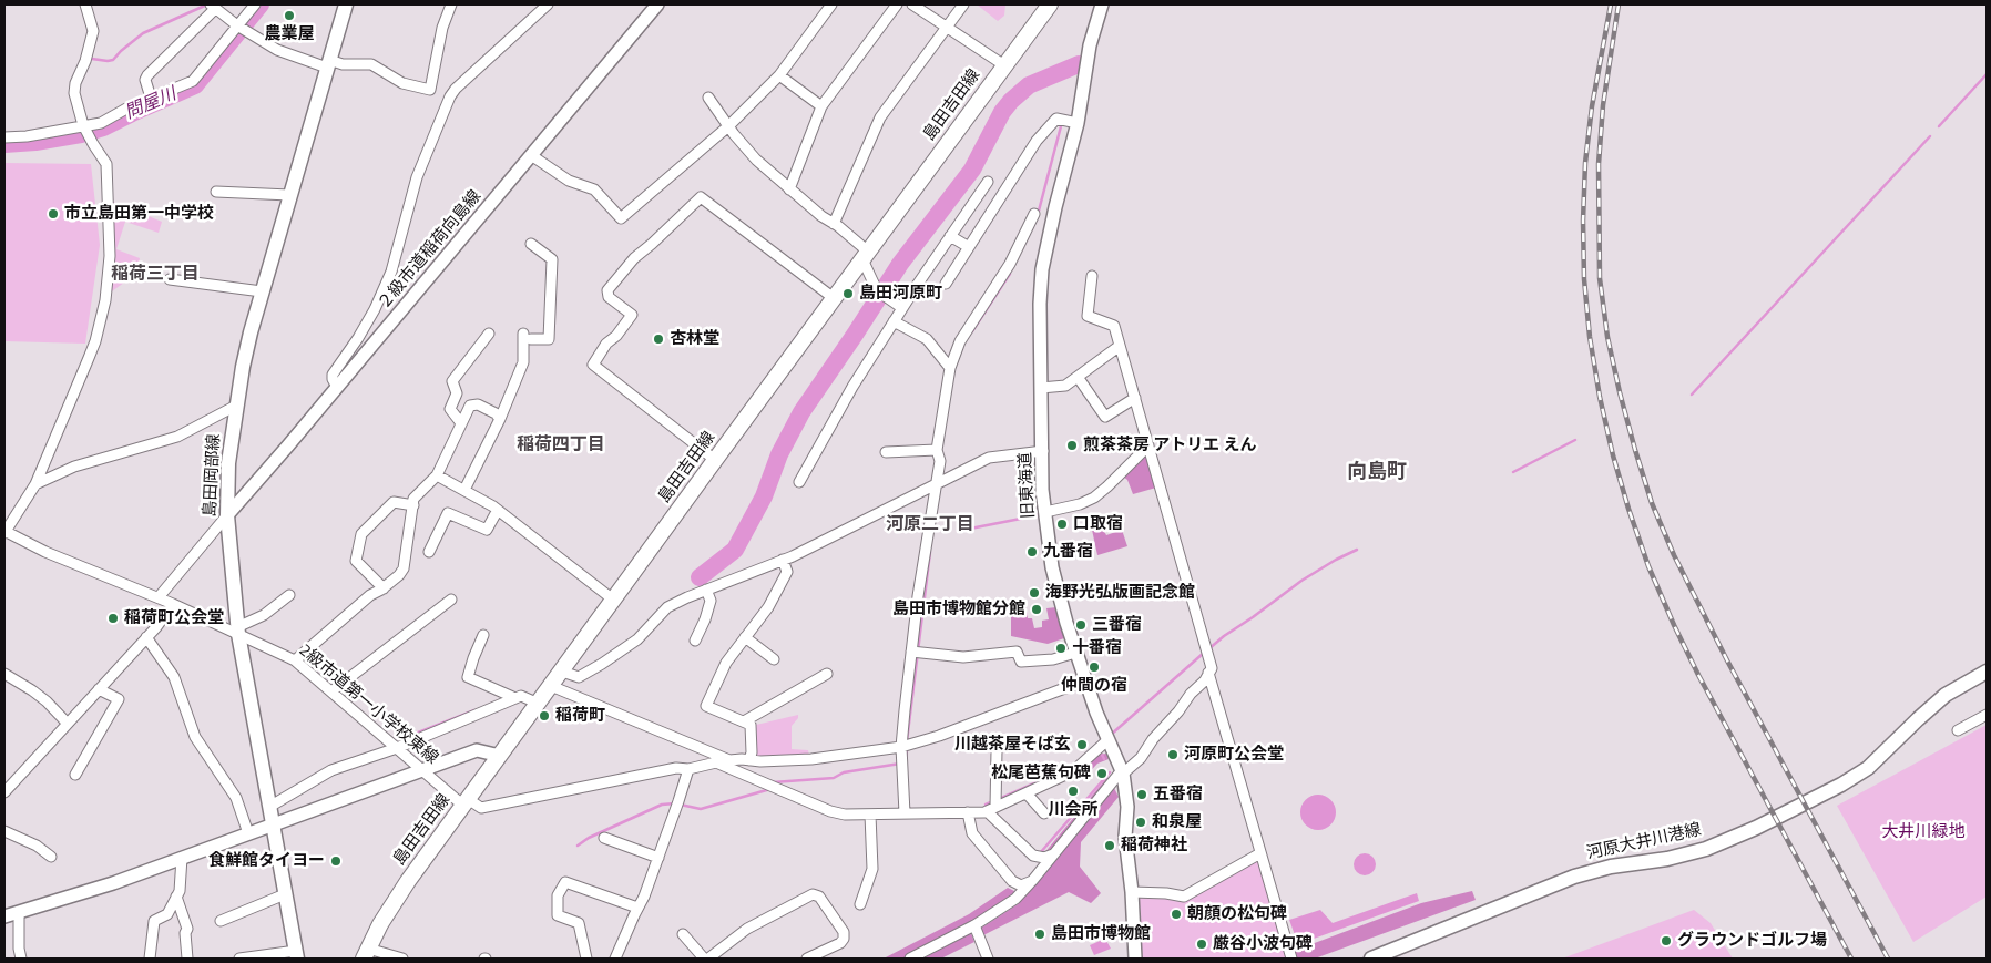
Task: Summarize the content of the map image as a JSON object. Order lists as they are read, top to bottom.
{
  "streets": {
    "main road": ["島田吉田線", "島田岡部線", "河原大井川港線"],
    "street": ["２級市道稲荷向島線", "旧東海道", "2級市道第一小学校東線"]
  },
  "crossings": [
    ["島田吉田線", "2級市道第一小学校東線"],
    ["２級市道稲荷向島線", "島田岡部線"],
    ["島田岡部線", "2級市道第一小学校東線"]
  ],
  "districts": [
    "稲荷三丁目",
    "稲荷四丁目",
    "向島町",
    "河原二丁目"
  ],
  "water": ["問屋川"],
  "parks": ["大井川緑地"],
  "places": [
    "農業屋",
    "市立島田第一中学校",
    "島田河原町",
    "杏林堂",
    "煎茶茶房 アトリエ えん",
    "口取宿",
    "九番宿",
    "海野光弘版画記念館",
    "島田市博物館分館",
    "稲荷町公会堂",
    "三番宿",
    "十番宿",
    "仲間の宿",
    "稲荷町",
    "川越茶屋そば玄",
    "河原町公会堂",
    "松尾芭蕉句碑",
    "川会所",
    "五番宿",
    "和泉屋",
    "稲荷神社",
    "食鮮館タイヨー",
    "朝顔の松句碑",
    "島田市博物館",
    "グラウンドゴルフ場",
    "厳谷小波句碑"
  ]
}
